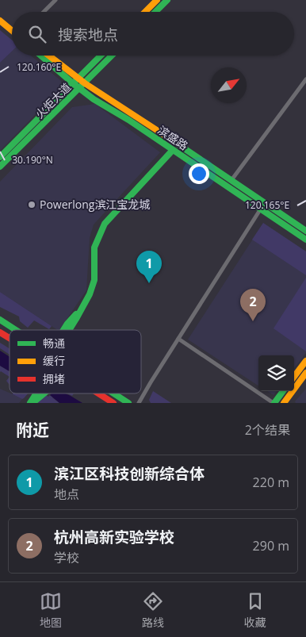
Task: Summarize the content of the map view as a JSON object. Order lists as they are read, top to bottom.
{
  "streets": {
    "main road": ["火炬大道", "滨盛路"]
  },
  "crossings": [
    ["火炬大道", "滨盛路"]
  ],
  "places": ["Powerlong滨江宝龙城"],
  "legend": ["畅通", "缓行", "拥堵"],
  "north": "top right",
  "page": {
    "search": "搜索地点",
    "pins": ["1", "2"],
    "heading": ["附近", "2个结果"],
    "list": [
      {
        "mark": "1",
        "name": "滨江区科技创新综合体",
        "note": "地点",
        "value": "220 m"
      },
      {
        "mark": "2",
        "name": "杭州高新实验学校",
        "note": "学校",
        "value": "290 m"
      }
    ],
    "nav": ["地图", "路线", "收藏"]
  },
  "coordinates": ["120.160°E", "30.190°N", "120.165°E"]
}
